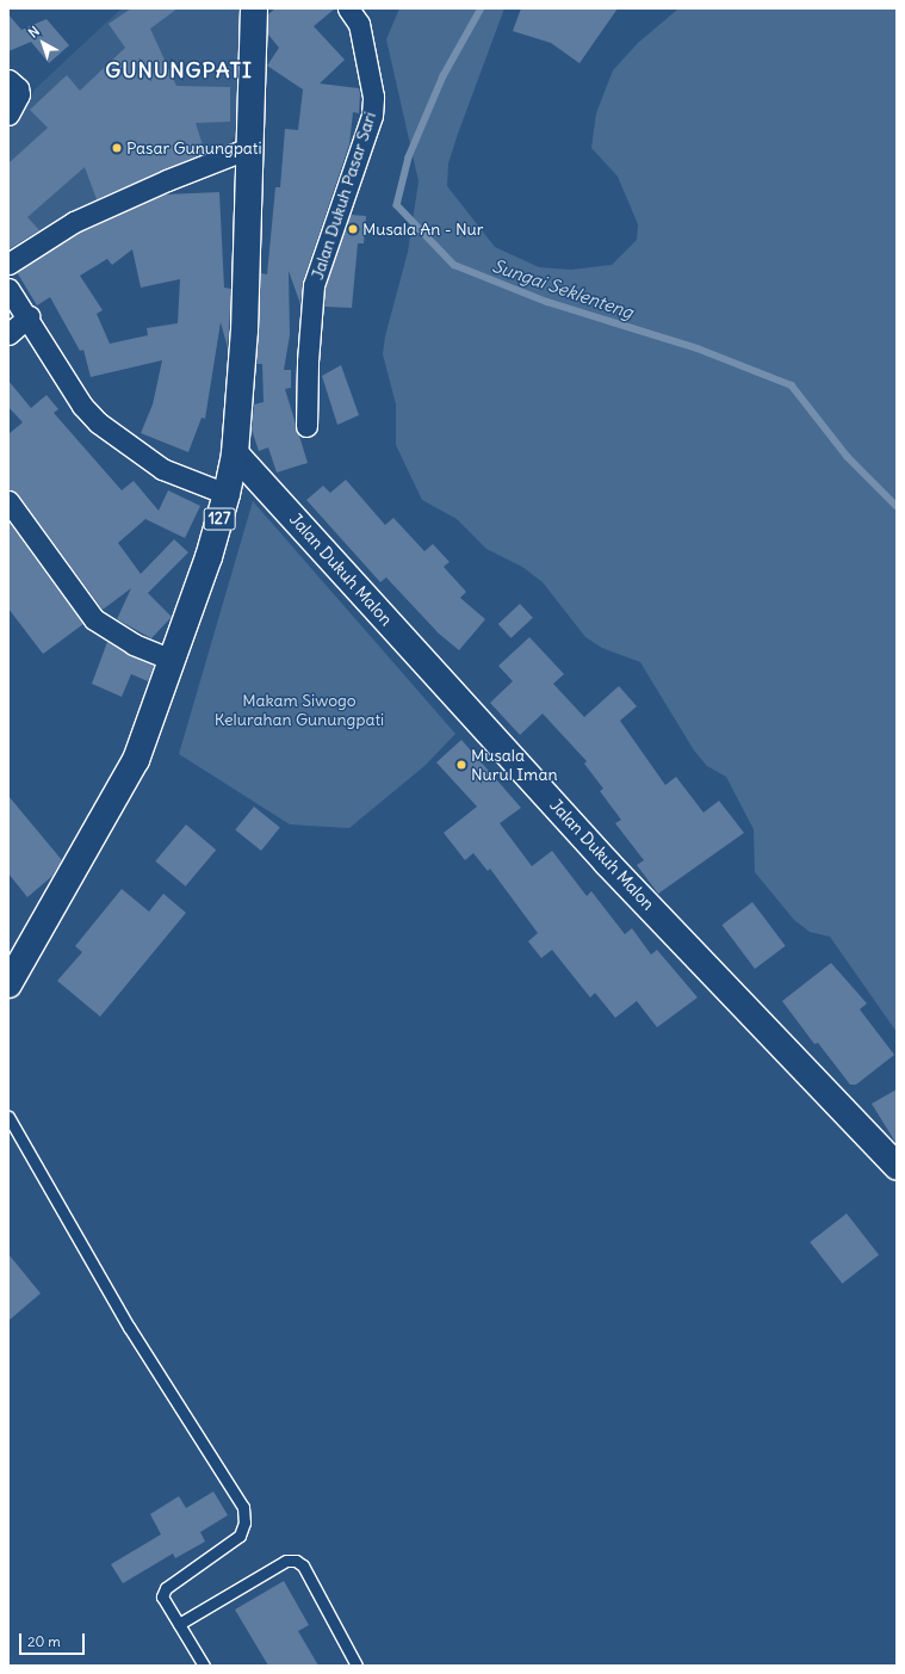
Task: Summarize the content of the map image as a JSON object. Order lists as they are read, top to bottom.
{
  "streets": {
    "main road": ["127", "Jalan Dukuh Malon"],
    "street": ["Jalan Dukuh Pasar Sari"]
  },
  "crossings": [
    ["127", "Jalan Dukuh Malon"]
  ],
  "districts": ["GUNUNGPATI"],
  "water": ["Sungai Seklenteng"],
  "parks": ["Makam Siwogo Kelurahan Gunungpati"],
  "places": ["Pasar Gunungpati", "Musala An - Nur", "Musala Nurul Iman"],
  "scale_bar": "20 m",
  "north": "top left"
}
